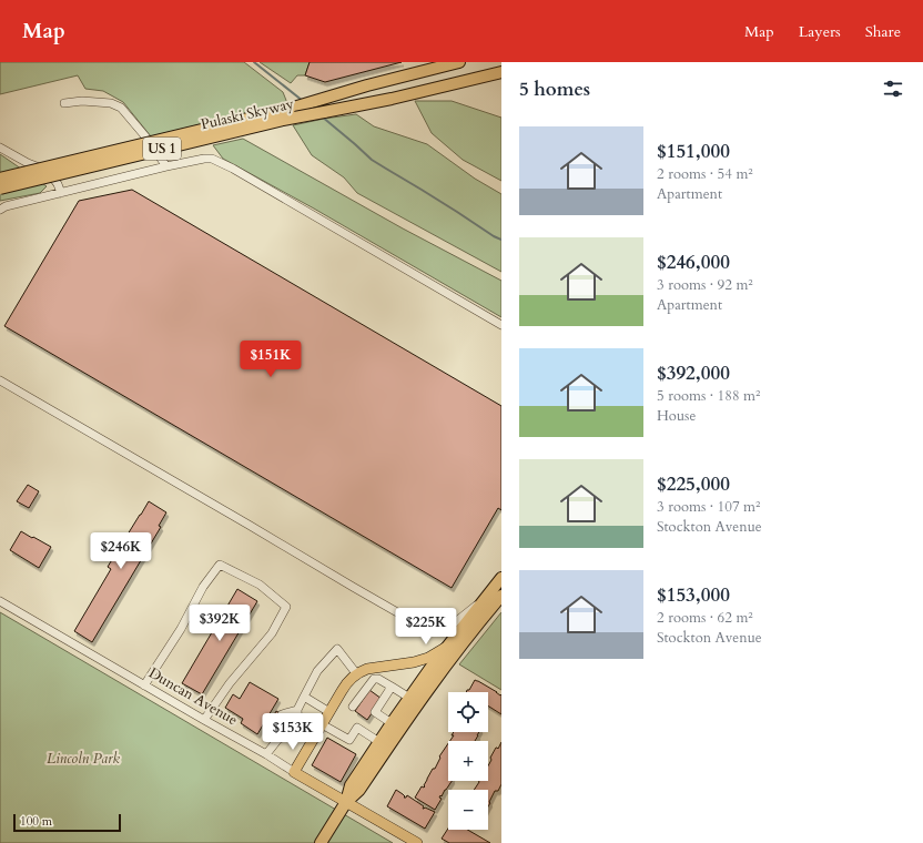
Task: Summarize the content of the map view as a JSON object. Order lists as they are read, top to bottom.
{
  "streets": {
    "highway": ["Pulaski Skyway", "US 1"],
    "main road": ["Duncan Avenue"]
  },
  "parks": ["Lincoln Park"],
  "scale_bar": "100 m",
  "page": {
    "header": "Map",
    "nav": ["Map", "Layers", "Share"],
    "heading": "5 homes",
    "list": [
      {
        "name": "$151,000",
        "note": "2 rooms · 54 m² · Apartment"
      },
      {
        "name": "$246,000",
        "note": "3 rooms · 92 m² · Apartment"
      },
      {
        "name": "$392,000",
        "note": "5 rooms · 188 m² · House"
      },
      {
        "name": "$225,000",
        "note": "3 rooms · 107 m² · Stockton Avenue"
      },
      {
        "name": "$153,000",
        "note": "2 rooms · 62 m² · Stockton Avenue"
      }
    ],
    "price": [
      "$151K",
      "$246K",
      "$392K",
      "$225K",
      "$153K"
    ],
    "map_buttons": ["+", "−"],
    "scale": "100 m"
  }
}
